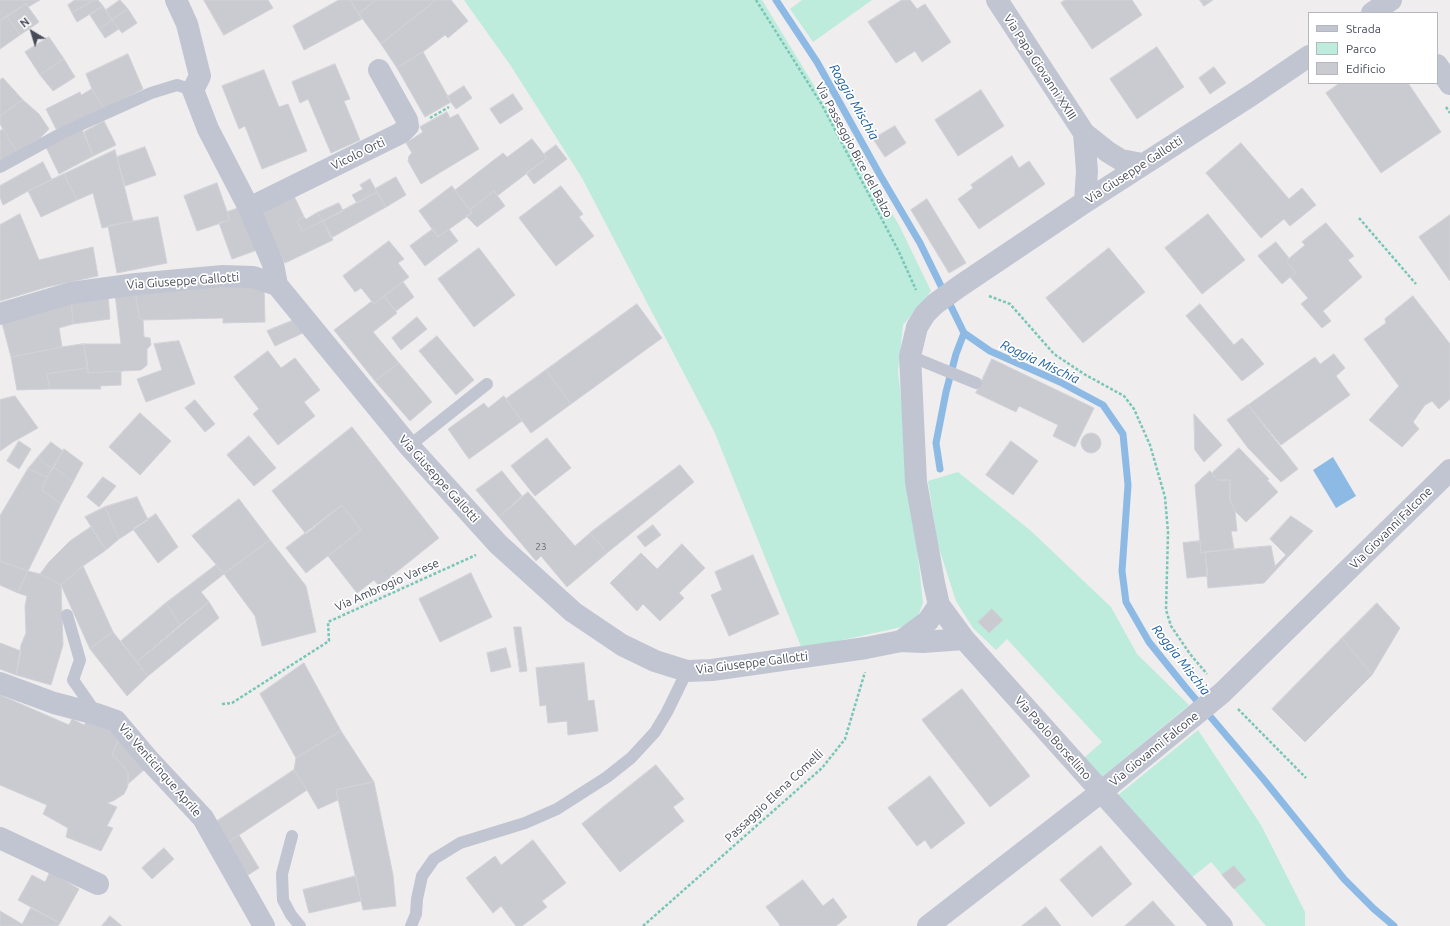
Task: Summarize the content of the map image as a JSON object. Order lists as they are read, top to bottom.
{
  "streets": {
    "street": [
      "Via Papa Giovanni XXIII",
      "Vicolo Orti",
      "Via Giuseppe Gallotti",
      "Via Giovanni Falcone",
      "Via Paolo Borsellino",
      "Via Venticinque Aprile"
    ],
    "path": ["Via Passeggio Bice del Balzo", "Via Ambrogio Varese", "Passaggio Elena Comelli"]
  },
  "crossings": [
    ["Via Passeggio Bice del Balzo", "Via Giuseppe Gallotti"],
    ["Via Giuseppe Gallotti", "Via Ambrogio Varese"],
    ["Via Giuseppe Gallotti", "Via Paolo Borsellino"],
    ["Via Giuseppe Gallotti", "Passaggio Elena Comelli"],
    ["Via Giovanni Falcone", "Via Paolo Borsellino"]
  ],
  "water": ["Roggia Mischia"],
  "house_numbers": ["23"],
  "legend": ["Strada", "Parco", "Edificio"],
  "north": "top left"
}
